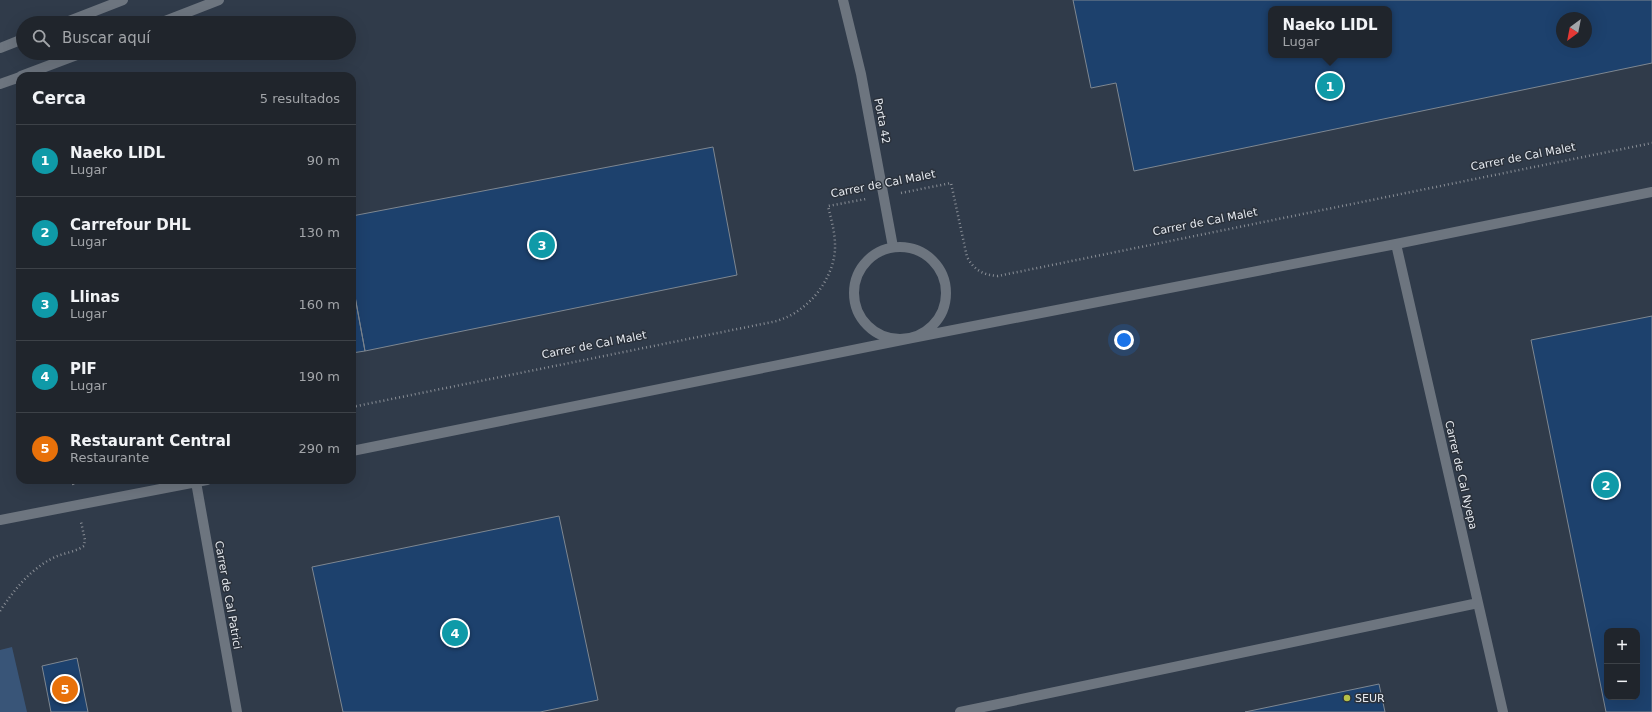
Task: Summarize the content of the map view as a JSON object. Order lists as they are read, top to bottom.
{
  "streets": {
    "street": ["Porta 42", "Carrer de Cal Nyepa", "Carrer de Cal Patrici"],
    "path": ["Carrer de Cal Malet"]
  },
  "crossings": [
    ["Porta 42", "Carrer de Cal Malet"]
  ],
  "places": ["SEUR"],
  "north": "bottom left",
  "page": {
    "popup": ["Naeko LIDL", "Lugar"],
    "search": "Buscar aquí",
    "pins": [
      "1",
      "3",
      "2",
      "4",
      "5"
    ],
    "heading": ["Cerca", "5 resultados"],
    "list": [
      {
        "mark": "1",
        "name": "Naeko LIDL",
        "note": "Lugar",
        "value": "90 m"
      },
      {
        "mark": "2",
        "name": "Carrefour DHL",
        "note": "Lugar",
        "value": "130 m"
      },
      {
        "mark": "3",
        "name": "Llinas",
        "note": "Lugar",
        "value": "160 m"
      },
      {
        "mark": "4",
        "name": "PIF",
        "note": "Lugar",
        "value": "190 m"
      },
      {
        "mark": "5",
        "name": "Restaurant Central",
        "note": "Restaurante",
        "value": "290 m"
      }
    ],
    "map_buttons": ["+", "−"]
  }
}
